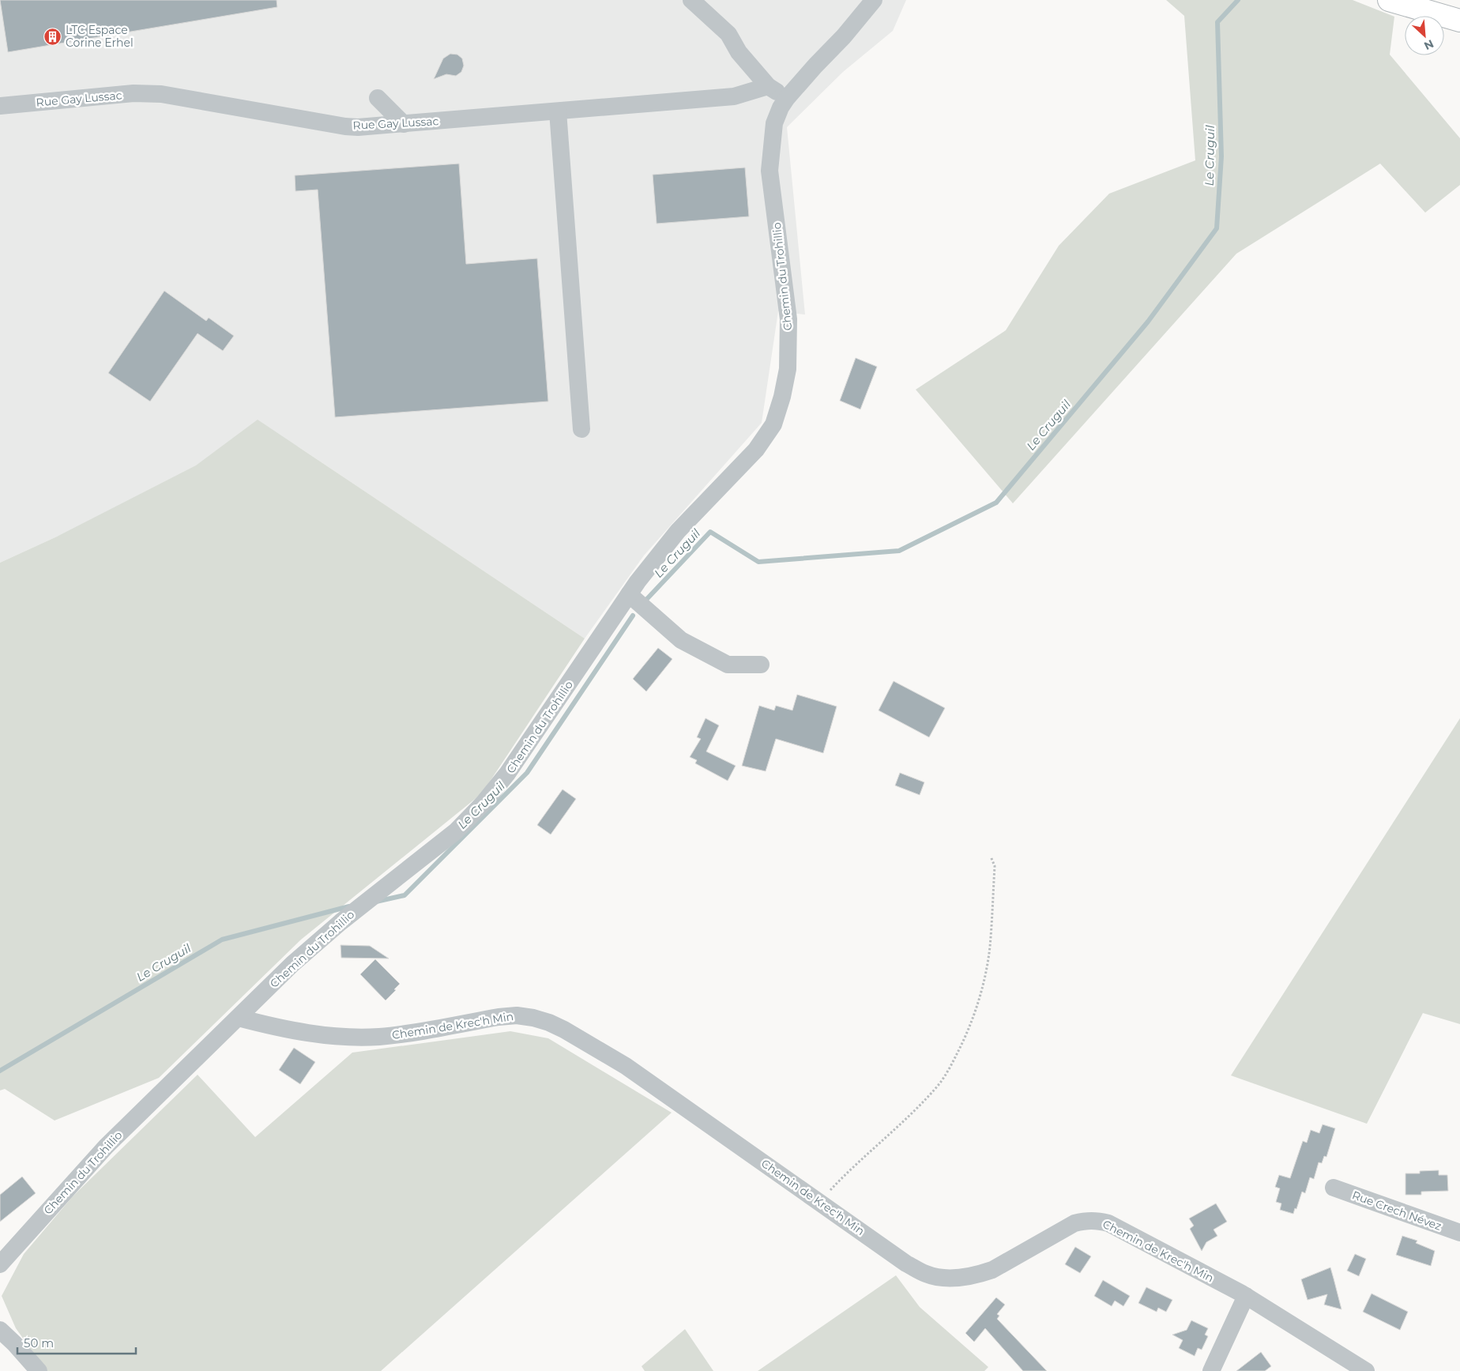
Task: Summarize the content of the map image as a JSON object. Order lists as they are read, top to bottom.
{
  "streets": {
    "street": [
      "Rue Gay Lussac",
      "Chemin du Trohillio",
      "Chemin de Krec'h Min",
      "Rue Crech Névez"
    ]
  },
  "crossings": [
    ["Chemin du Trohillio", "Chemin de Krec'h Min"]
  ],
  "water": ["Le Cruguil"],
  "places": {
    "building": ["LTC Espace Corine Erhel"]
  },
  "scale_bar": "50 m",
  "north": "bottom right"
}
